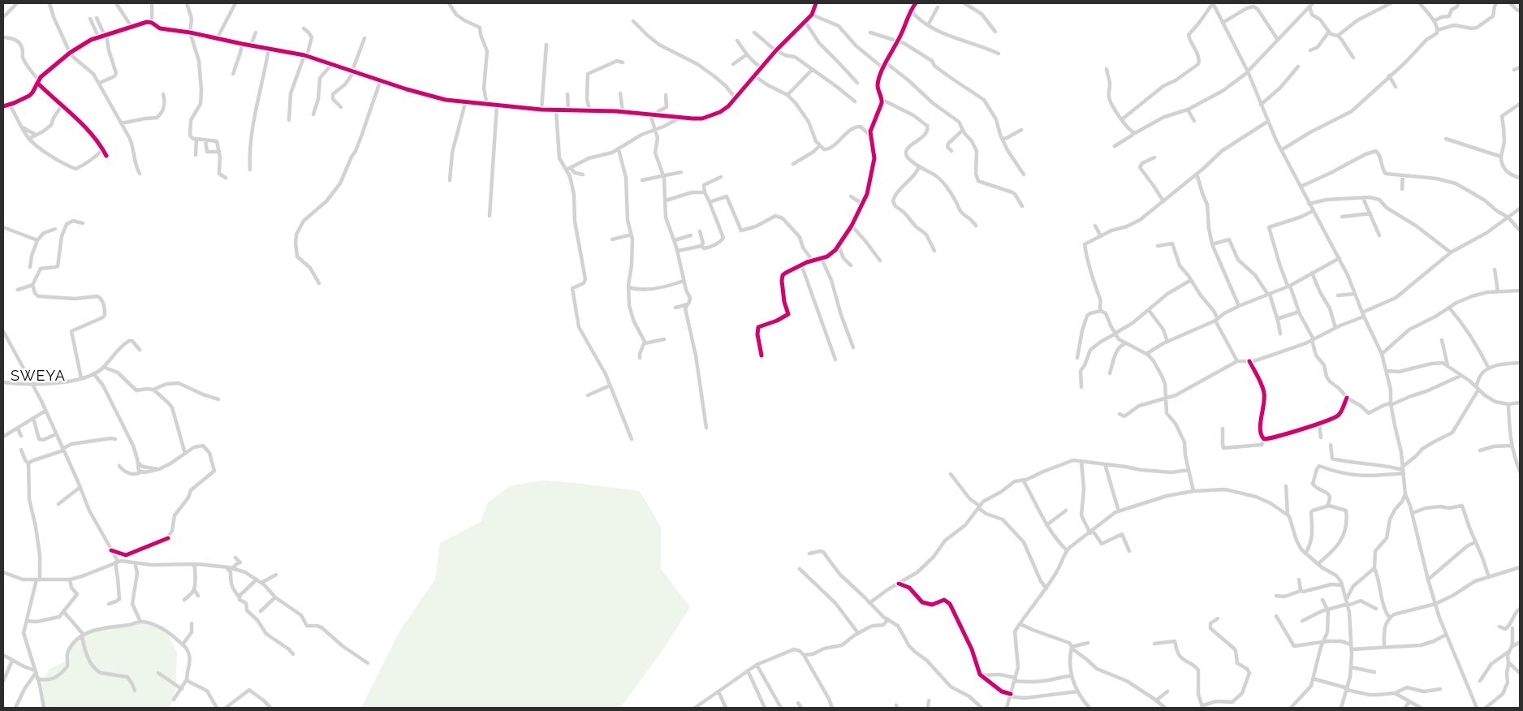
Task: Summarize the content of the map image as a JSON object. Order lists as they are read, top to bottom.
{
  "districts": ["SWEYA"]
}
